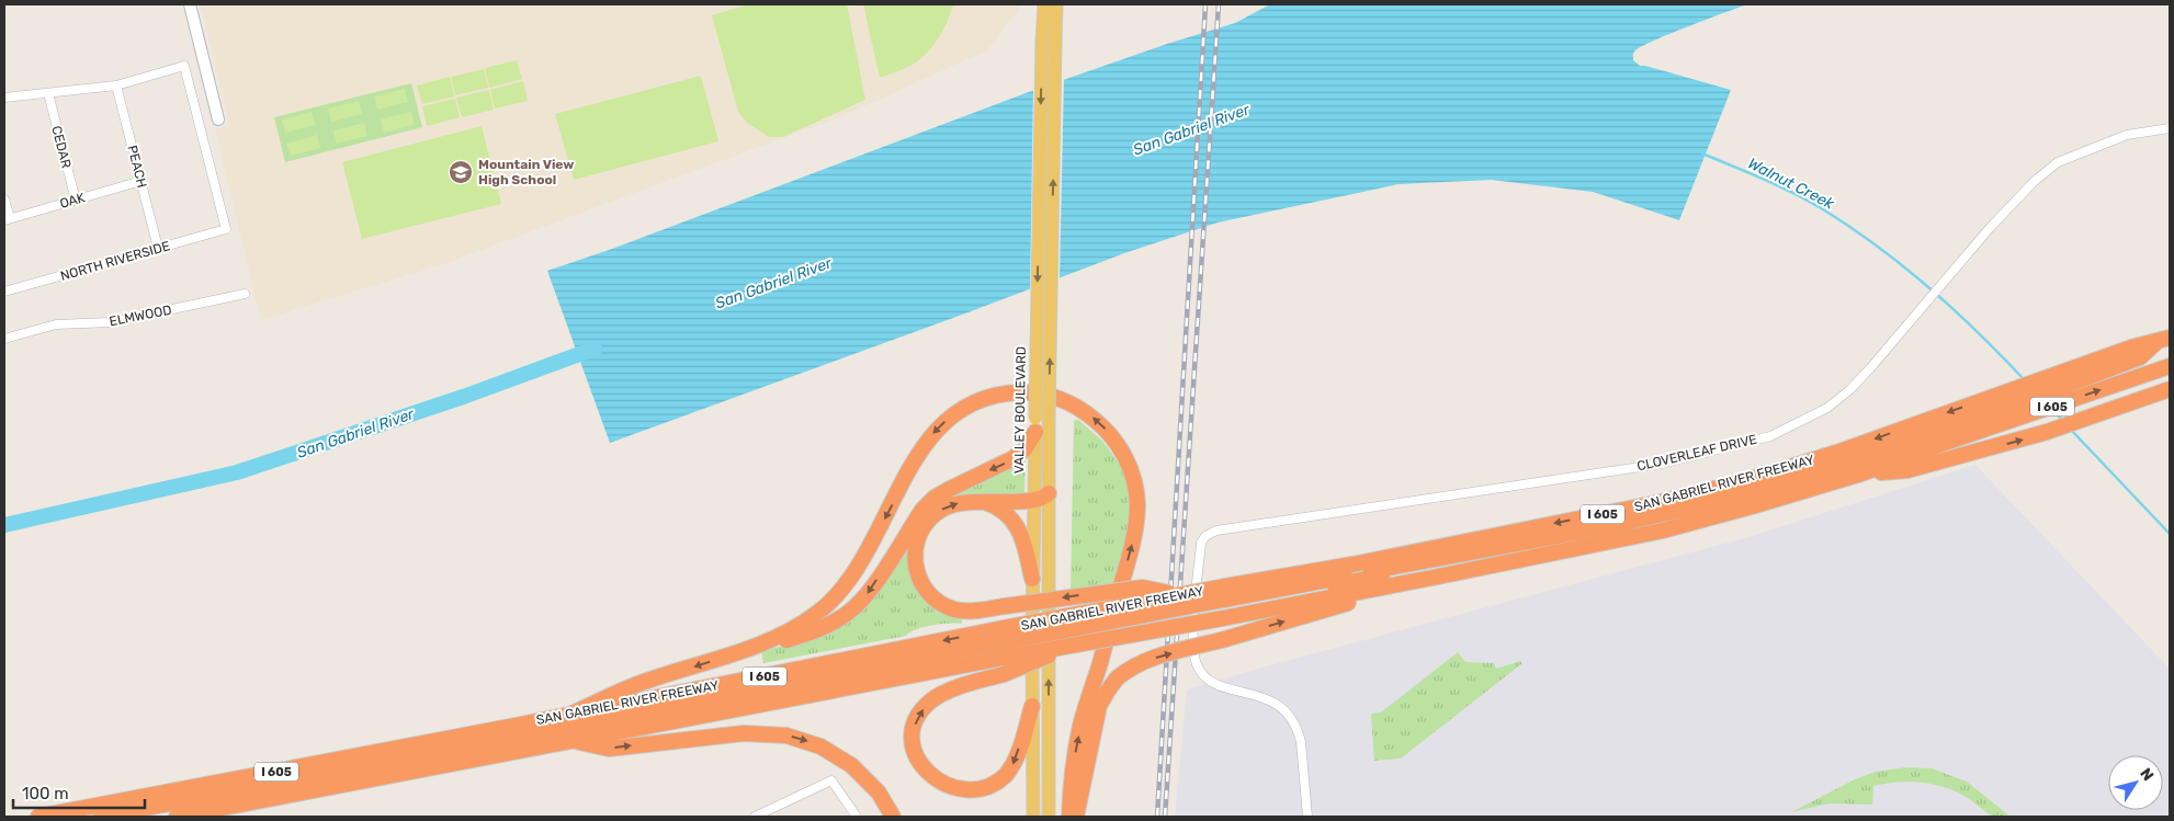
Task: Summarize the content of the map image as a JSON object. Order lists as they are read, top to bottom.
{
  "streets": {
    "highway": ["I 605", "SAN GABRIEL RIVER FREEWAY"],
    "main road": ["VALLEY BOULEVARD"],
    "street": [
      "CEDAR",
      "PEACH",
      "OAK",
      "NORTH RIVERSIDE",
      "ELMWOOD",
      "CLOVERLEAF DRIVE"
    ]
  },
  "crossings": [
    ["CEDAR", "OAK"],
    ["PEACH", "OAK"],
    ["PEACH", "NORTH RIVERSIDE"]
  ],
  "water": ["San Gabriel River", "Walnut Creek"],
  "places": {
    "school or university": ["Mountain View High School"]
  },
  "scale_bar": "100 m",
  "north": "top right"
}
